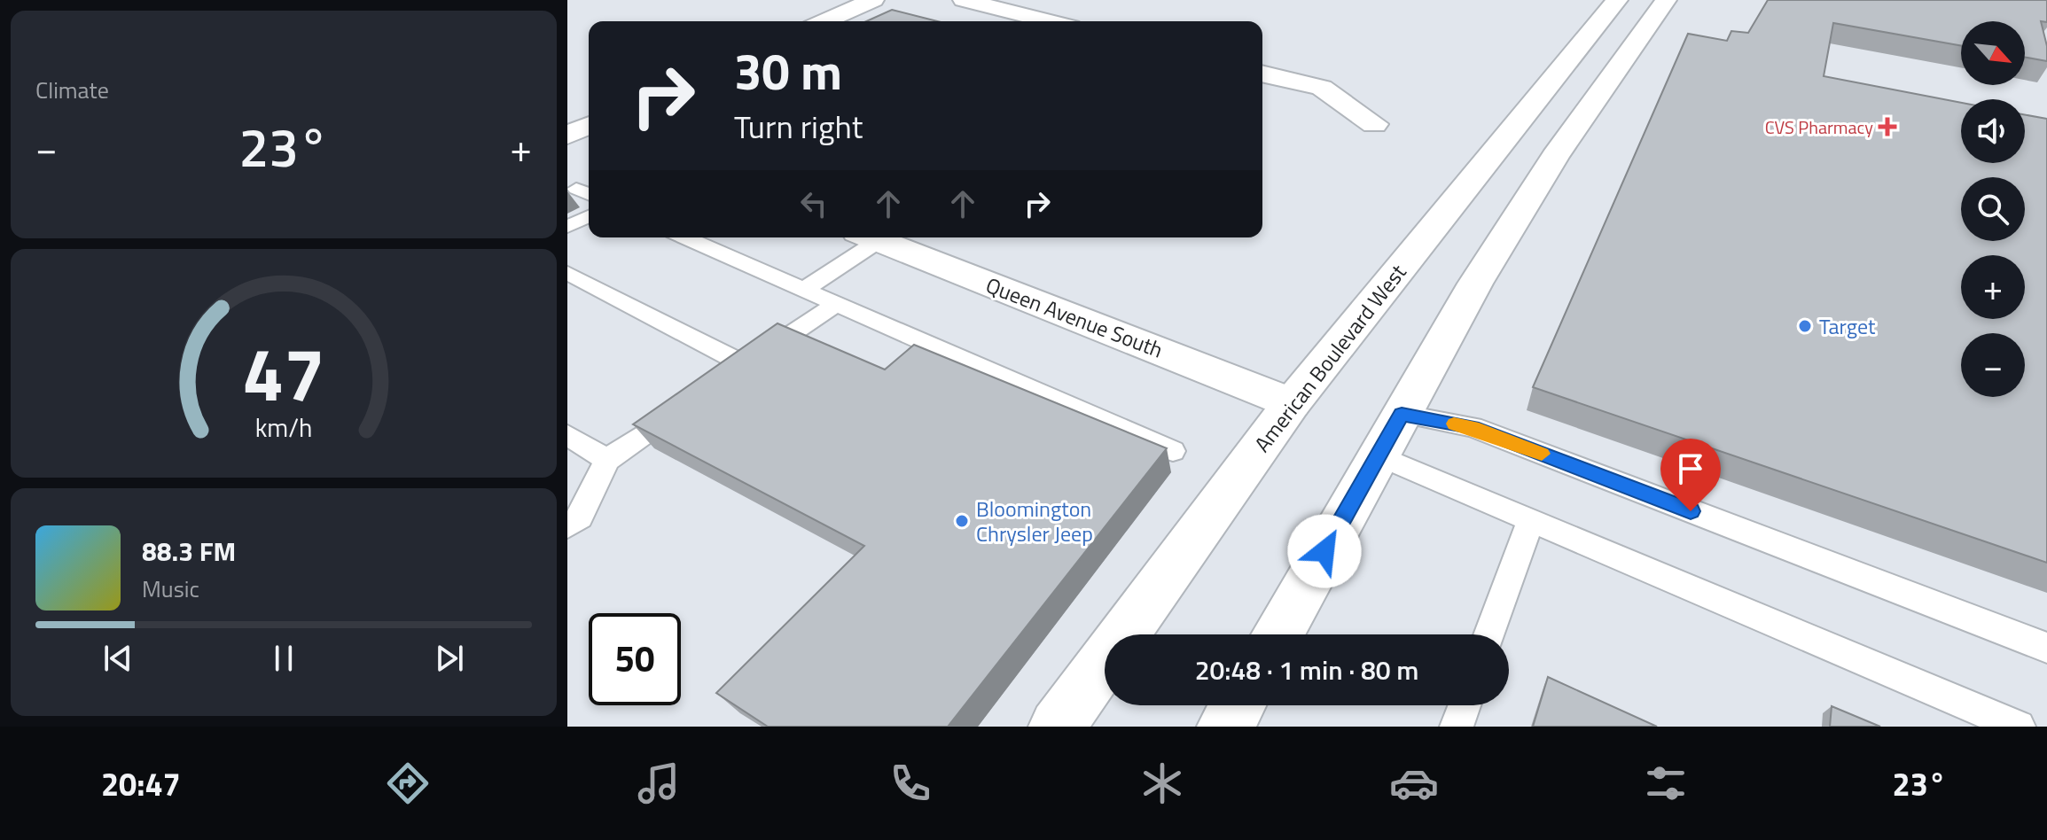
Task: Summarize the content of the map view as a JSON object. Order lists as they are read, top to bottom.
{
  "streets": {
    "main road": ["Queen Avenue South", "American Boulevard West"]
  },
  "crossings": [
    ["Queen Avenue South", "American Boulevard West"]
  ],
  "places": {
    "health": ["CVS Pharmacy"],
    "other": ["Target", "Bloomington Chrysler Jeep"]
  },
  "north": "bottom right",
  "page": {
    "tile": "Climate",
    "map_buttons": ["+", "−"],
    "turn": ["30 m", "Turn right"],
    "heat": ["−", "23°", "+"],
    "song": ["88.3 FM", "Music"],
    "limit": "50",
    "trip": "20:48 · 1 min · 80 m",
    "tabs": ["20:47", "23°"],
    "gauge": ["47", "km/h"]
  }
}
